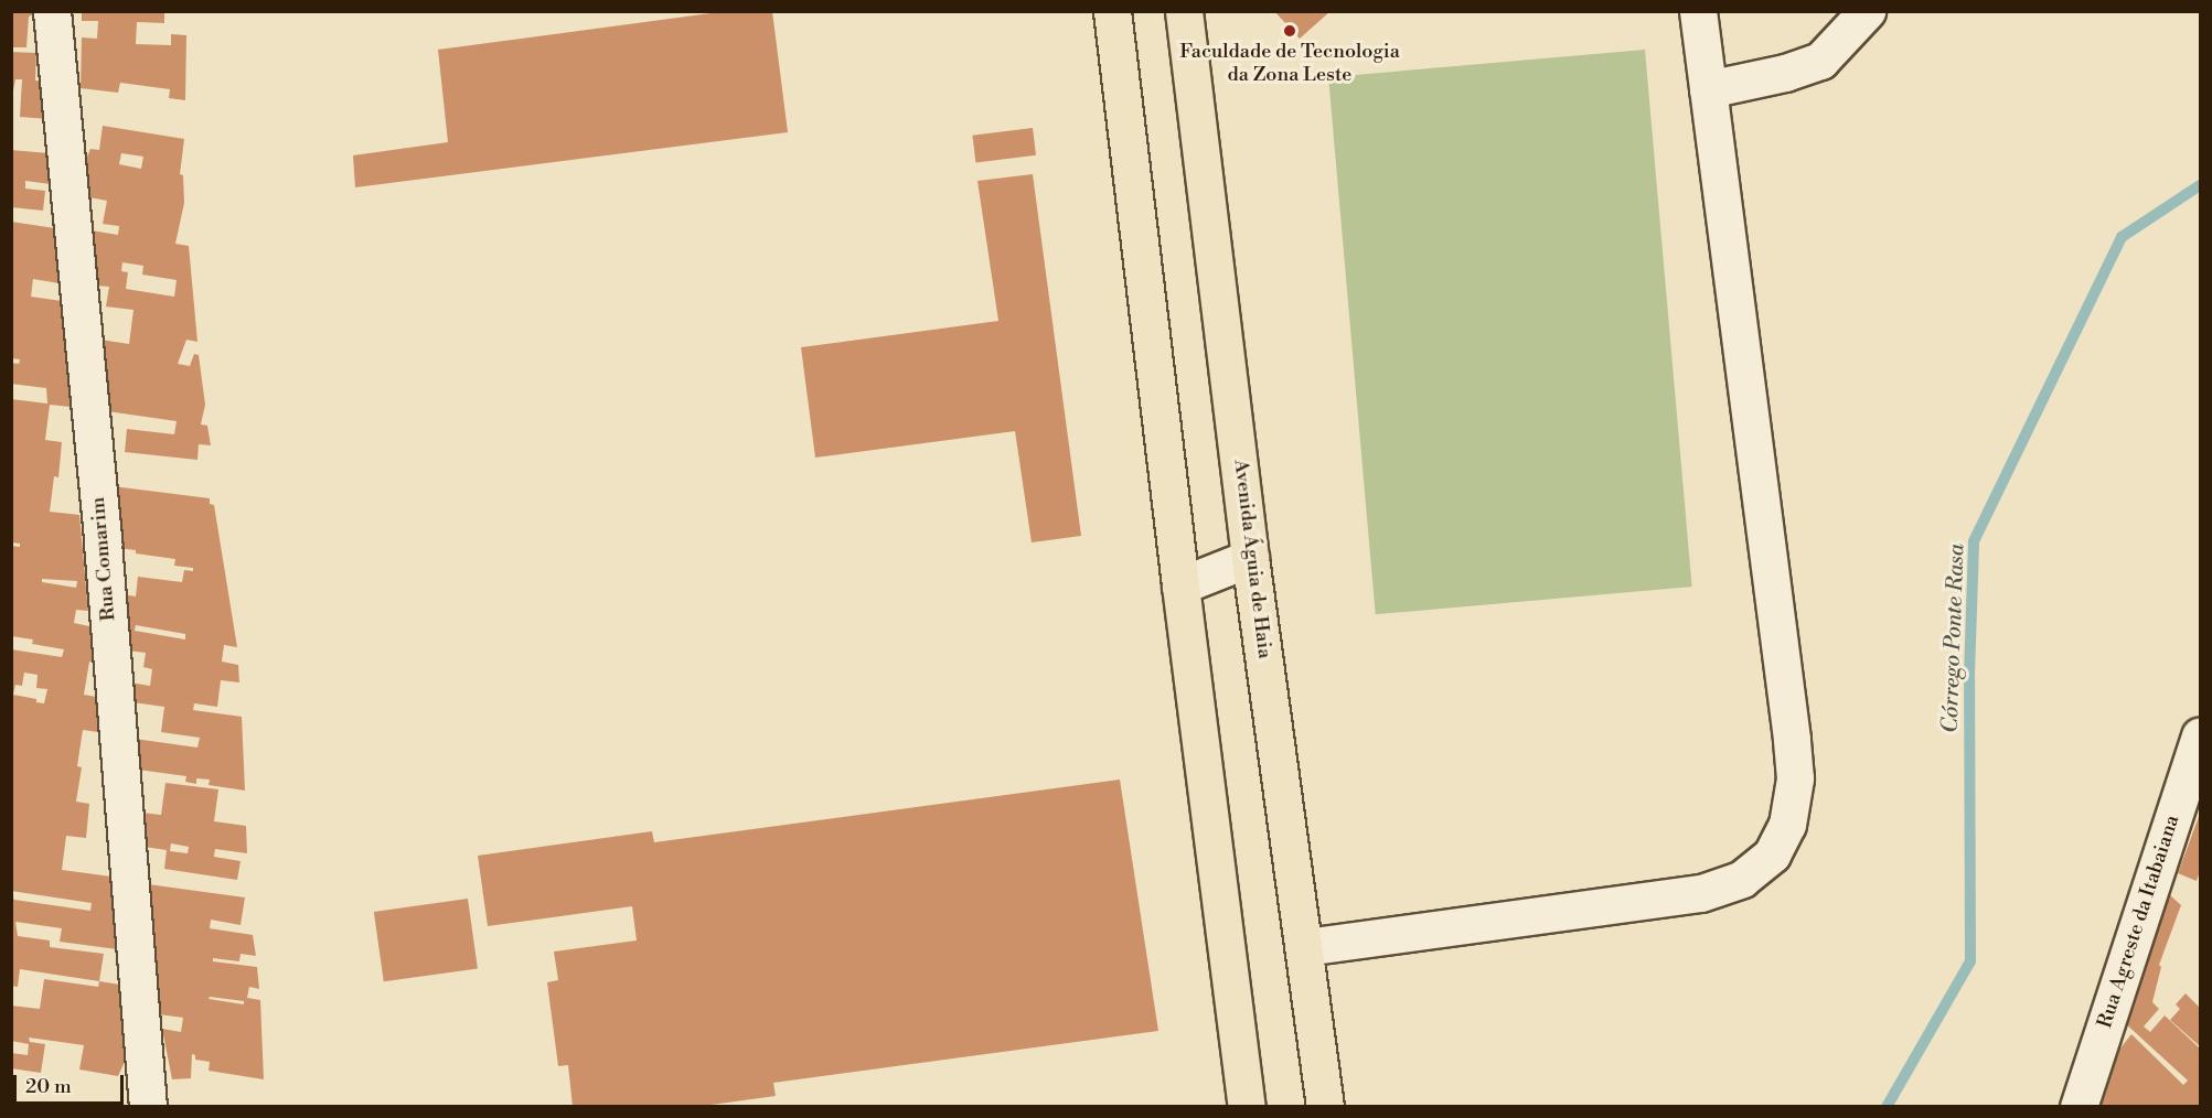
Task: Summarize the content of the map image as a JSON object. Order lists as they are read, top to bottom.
{
  "streets": {
    "main road": ["Avenida Águia de Haia"],
    "street": ["Rua Comarim", "Rua Agreste da Itabaiana"]
  },
  "water": ["Córrego Ponte Rasa"],
  "places": ["Faculdade de Tecnologia da Zona Leste"],
  "scale_bar": "20 m"
}
